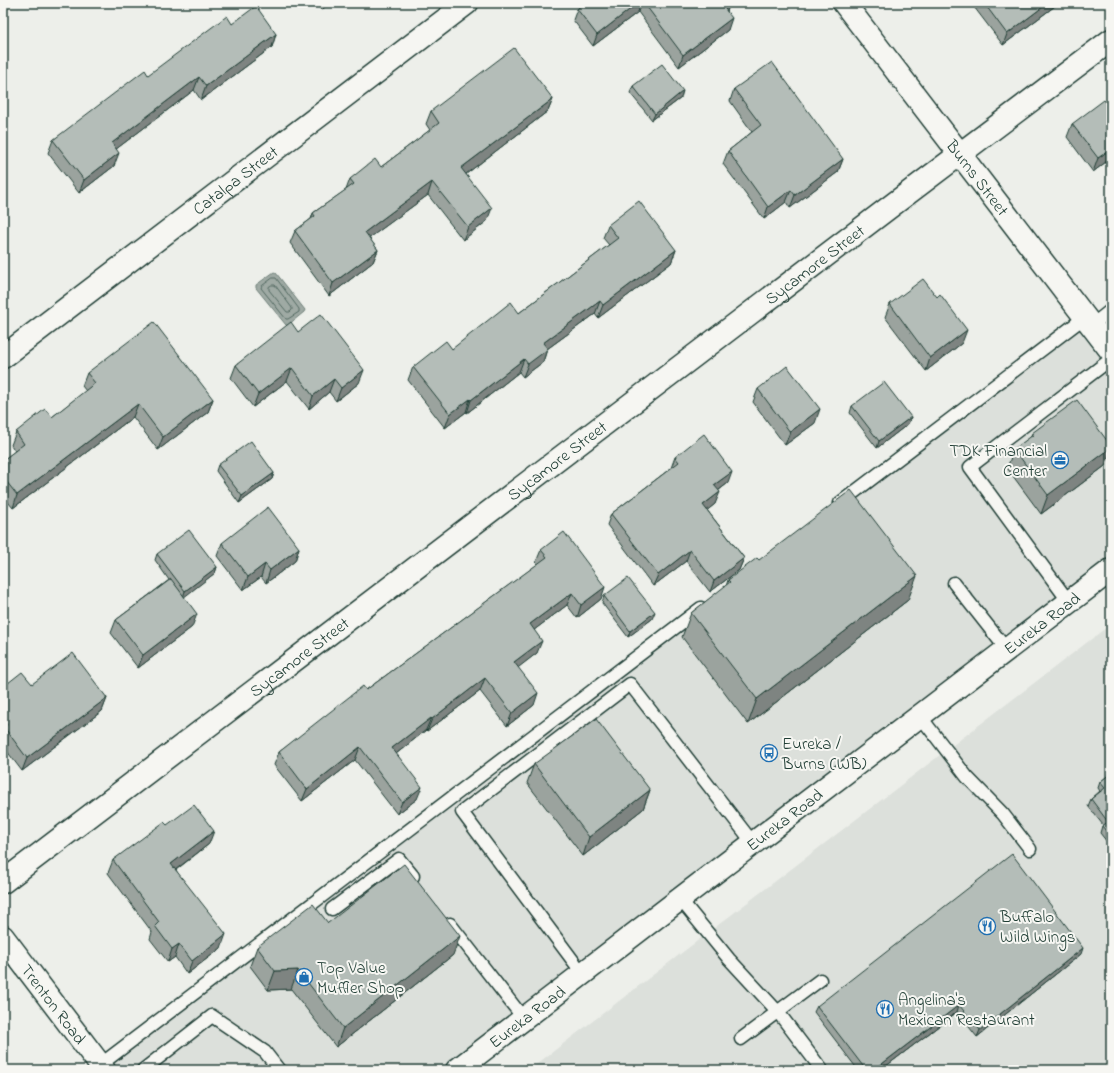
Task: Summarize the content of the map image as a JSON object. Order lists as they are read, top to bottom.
{
  "streets": {
    "street": [
      "Burns Street",
      "Catalpa Street",
      "Sycamore Street",
      "Eureka Road",
      "Trenton Road"
    ]
  },
  "crossings": [
    ["Burns Street", "Sycamore Street"]
  ],
  "places": {
    "office": ["TDK Financial Center"],
    "bus stop": ["Eureka / Burns (WB)"],
    "restaurant": ["Buffalo Wild Wings", "Angelina's Mexican Restaurant"],
    "shop": ["Top Value Muffler Shop"]
  }
}
